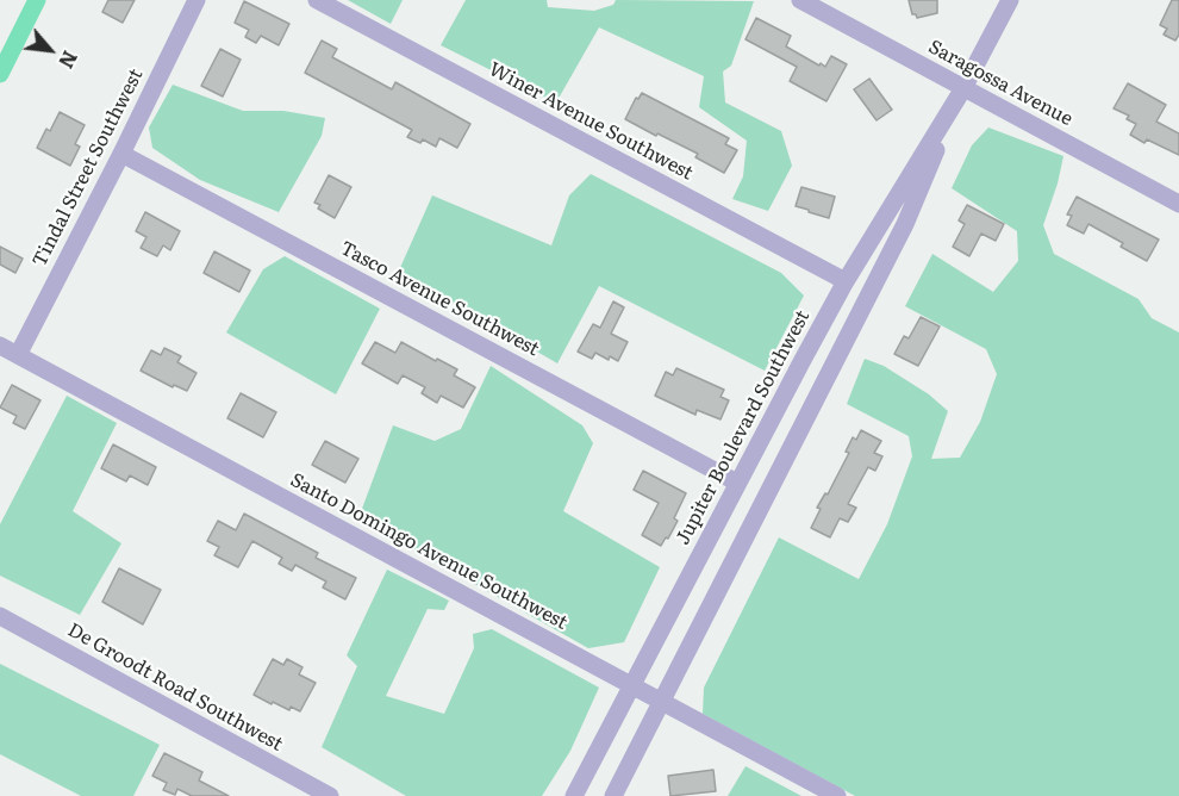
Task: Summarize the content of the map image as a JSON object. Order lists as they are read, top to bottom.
{
  "streets": {
    "street": [
      "Saragossa Avenue",
      "Winer Avenue Southwest",
      "Tindal Street Southwest",
      "Tasco Avenue Southwest",
      "Jupiter Boulevard Southwest",
      "Santo Domingo Avenue Southwest",
      "De Groodt Road Southwest"
    ]
  },
  "crossings": [
    ["Saragossa Avenue", "Jupiter Boulevard Southwest"],
    ["Winer Avenue Southwest", "Jupiter Boulevard Southwest"],
    ["Tindal Street Southwest", "Tasco Avenue Southwest"],
    ["Tindal Street Southwest", "Santo Domingo Avenue Southwest"],
    ["Tasco Avenue Southwest", "Jupiter Boulevard Southwest"],
    ["Jupiter Boulevard Southwest", "Santo Domingo Avenue Southwest"]
  ],
  "north": "bottom right"
}
